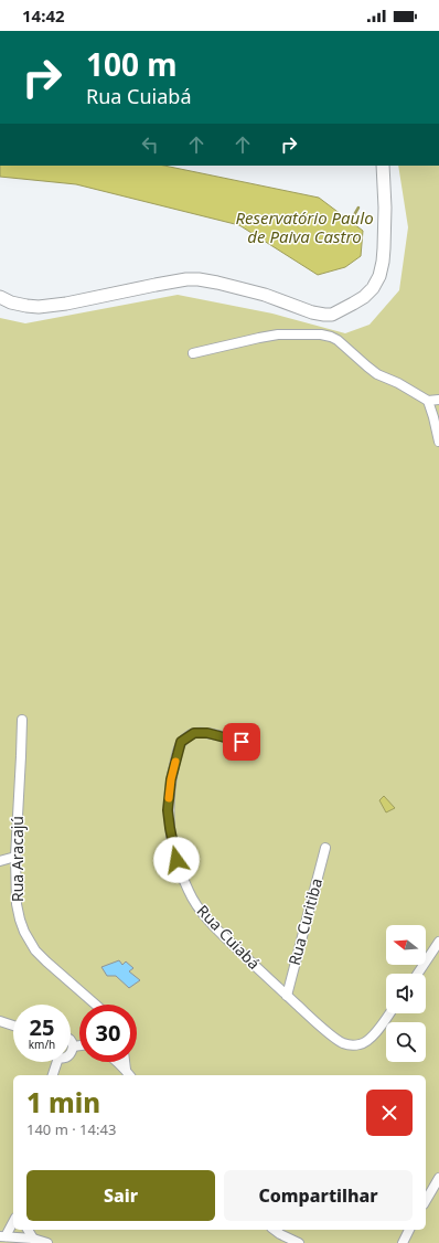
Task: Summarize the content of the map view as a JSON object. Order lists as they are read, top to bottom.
{
  "streets": {
    "street": ["Rua Aracajú", "Rua Curitiba", "Rua Cuiabá"]
  },
  "crossings": [
    ["Rua Curitiba", "Rua Cuiabá"]
  ],
  "water": ["Reservatório Paulo de Paiva Castro"],
  "north": "left",
  "page": {
    "status": "14:42",
    "turn": ["100 m", "Rua Cuiabá"],
    "speed": "25 km/h",
    "limit": "30",
    "heading": ["1 min", "140 m · 14:43"],
    "buttons": ["Sair", "Compartilhar"]
  }
}
